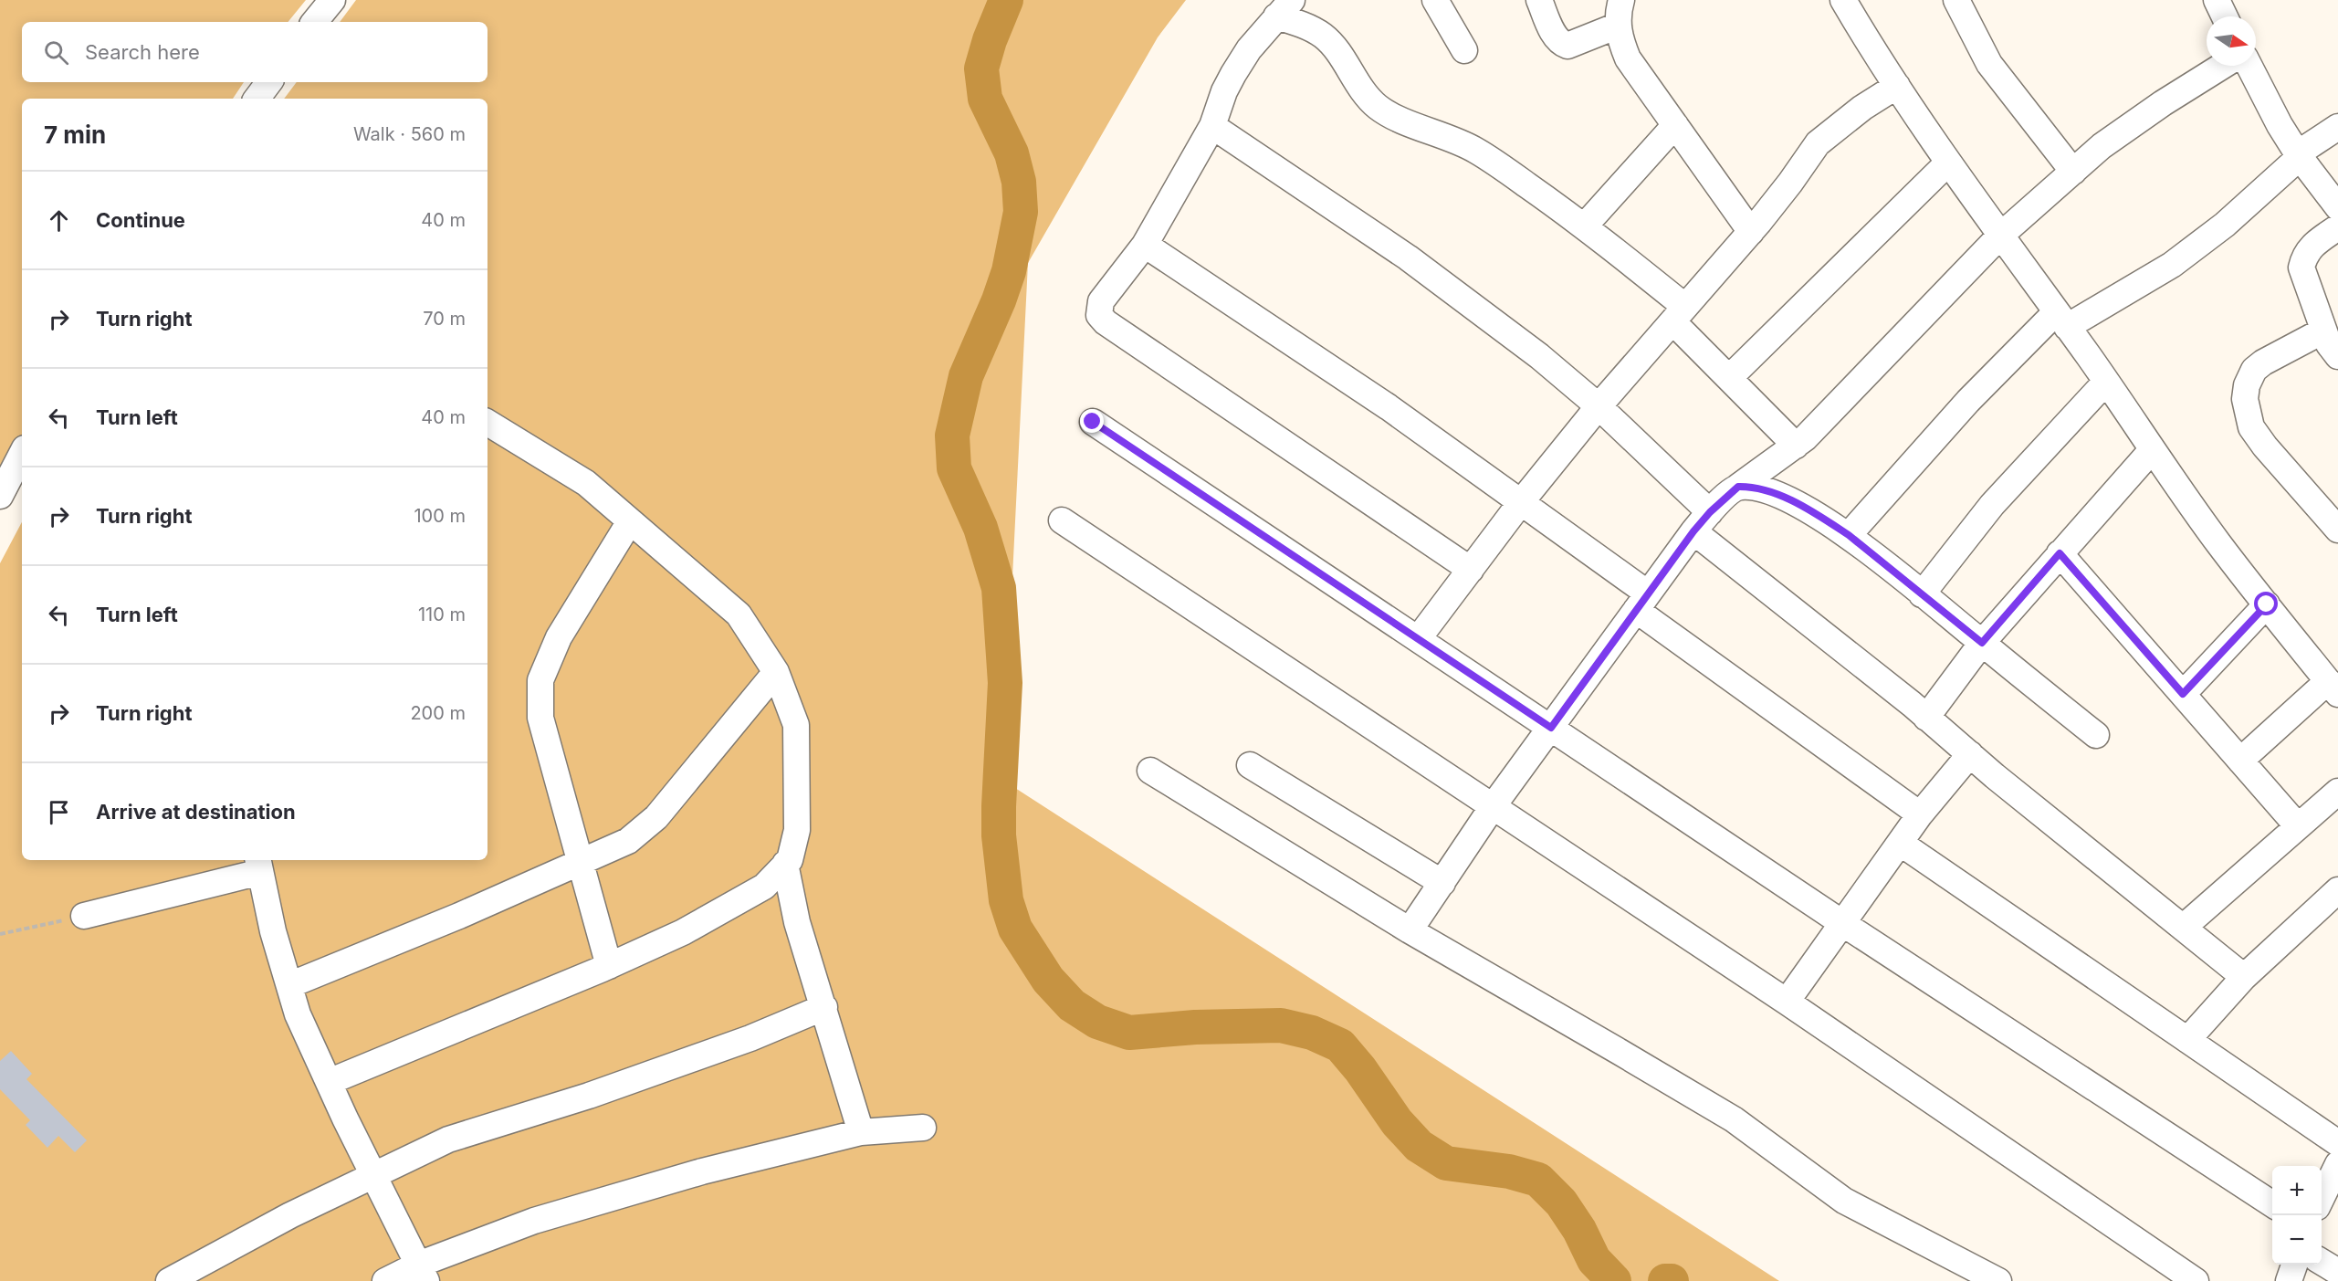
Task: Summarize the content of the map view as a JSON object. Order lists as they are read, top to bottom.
{
  "north": "right",
  "page": {
    "search": "Search here",
    "heading": ["7 min", "Walk · 560 m"],
    "list": [
      ["Continue", "40 m"],
      ["Turn right", "70 m"],
      ["Turn left", "40 m"],
      ["Turn right", "100 m"],
      ["Turn left", "110 m"],
      ["Turn right", "200 m"],
      "Arrive at destination"
    ],
    "map_buttons": ["+", "−"]
  }
}
